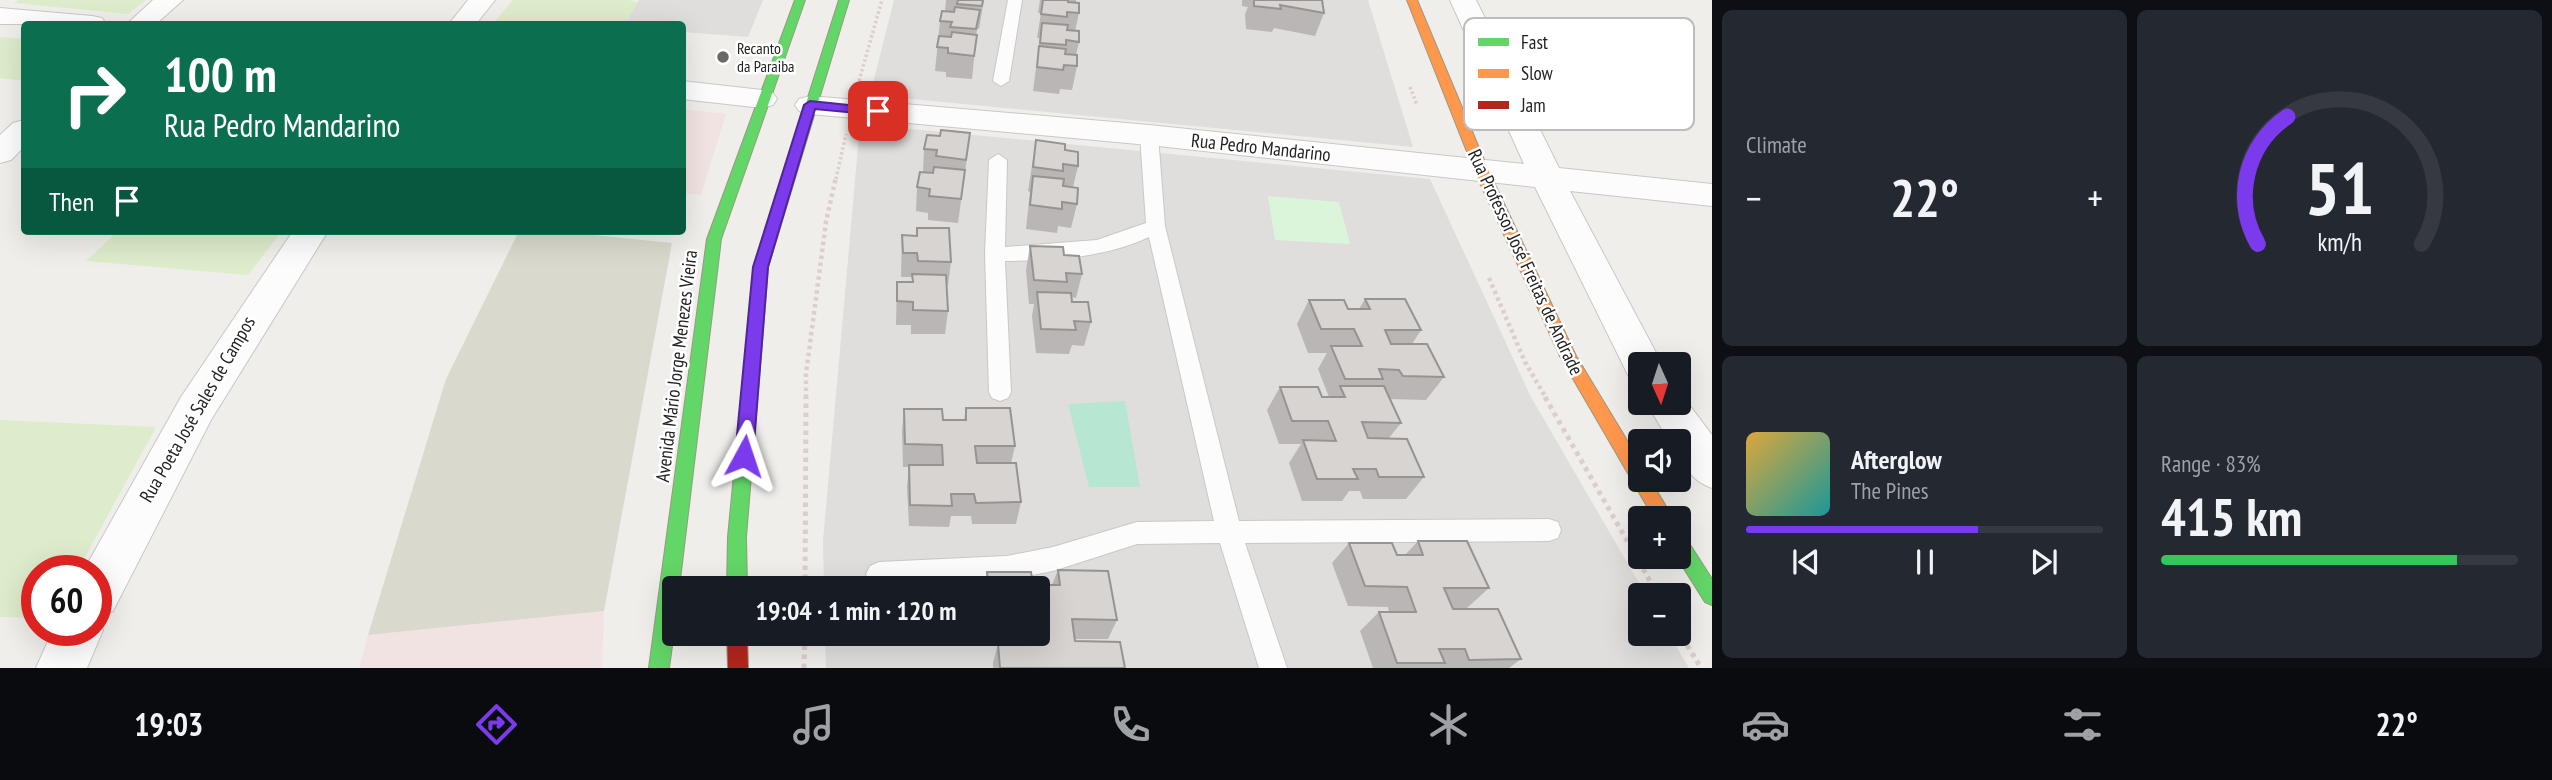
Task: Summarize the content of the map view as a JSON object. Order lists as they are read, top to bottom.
{
  "streets": {
    "main road": ["Rua Professor José Freitas de Andrade", "Avenida Mário Jorge Menezes Vieira"],
    "street": ["Rua Pedro Mandarino", "Rua Poeta José Sales de Campos"]
  },
  "crossings": [
    ["Rua Pedro Mandarino", "Rua Professor José Freitas de Andrade"]
  ],
  "places": ["Recanto da Paraiba"],
  "legend": ["Fast", "Slow", "Jam"],
  "north": "bottom",
  "page": {
    "tile": [
      "Climate",
      ["Range · 83%", "415 km"]
    ],
    "turn": ["100 m", "Rua Pedro Mandarino"],
    "then": "Then",
    "heat": ["−", "22°", "+"],
    "map_buttons": ["+", "−"],
    "song": ["Afterglow", "The Pines"],
    "limit": "60",
    "trip": "19:04 · 1 min · 120 m",
    "tabs": ["19:03", "22°"],
    "gauge": ["51", "km/h"]
  }
}
